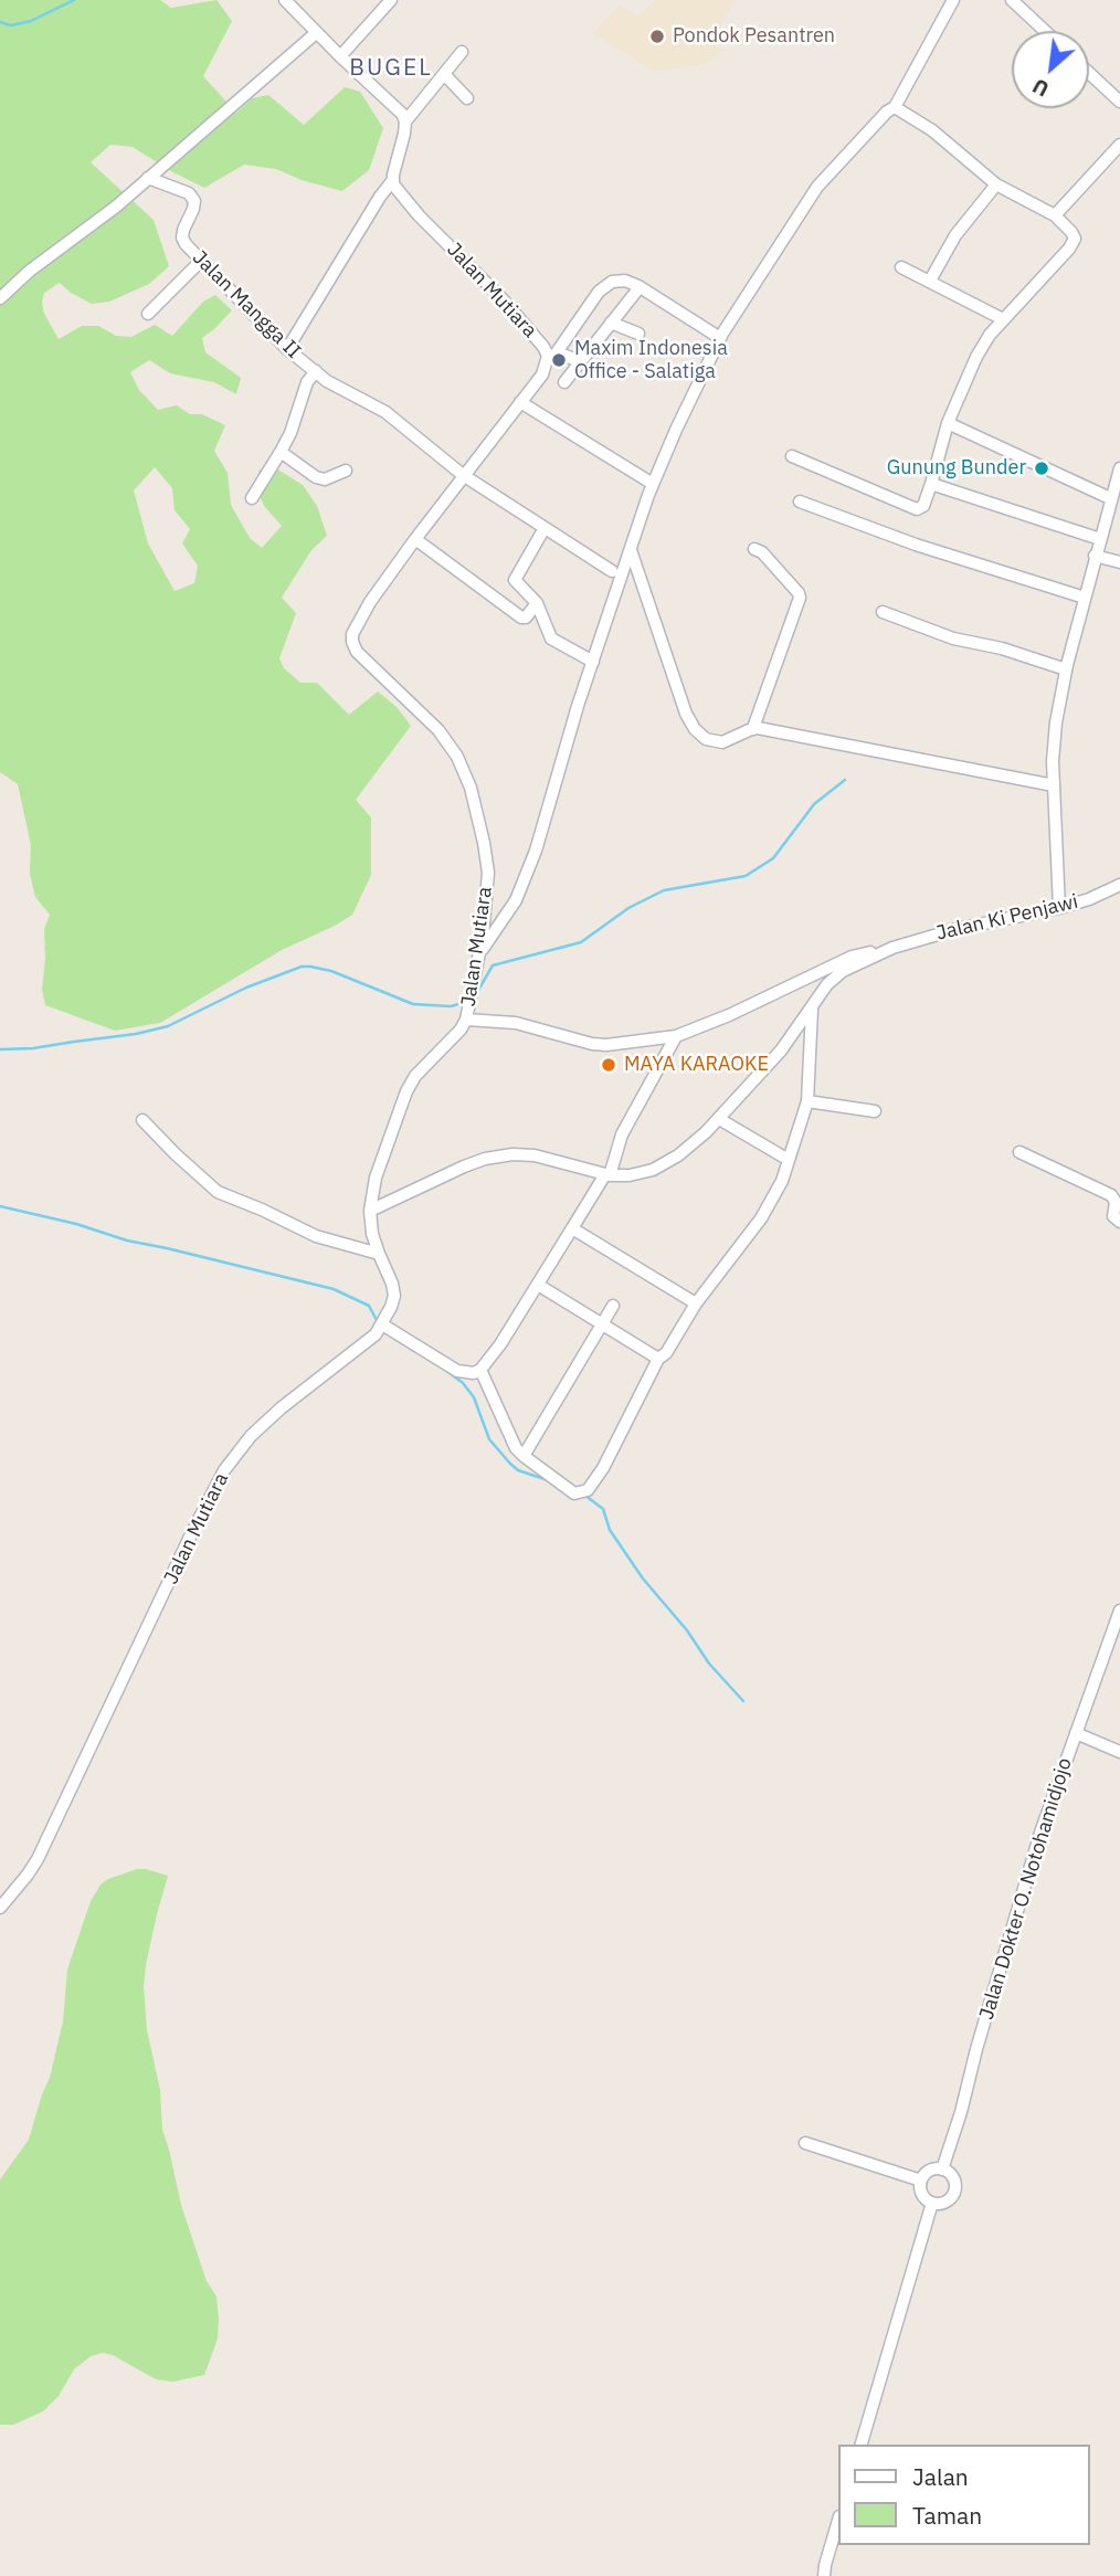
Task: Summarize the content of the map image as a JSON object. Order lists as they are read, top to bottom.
{
  "streets": {
    "street": [
      "Jalan Mutiara",
      "Jalan Mangga II",
      "Jalan Ki Penjawi",
      "Jalan Dokter O. Notohamidjojo"
    ]
  },
  "crossings": [
    ["Jalan Mutiara", "Jalan Mangga II"]
  ],
  "districts": ["BUGEL"],
  "places": [
    "Pondok Pesantren",
    "Maxim Indonesia Office - Salatiga",
    "Gunung Bunder",
    "MAYA KARAOKE"
  ],
  "legend": ["Jalan", "Taman"],
  "north": "bottom left"
}
